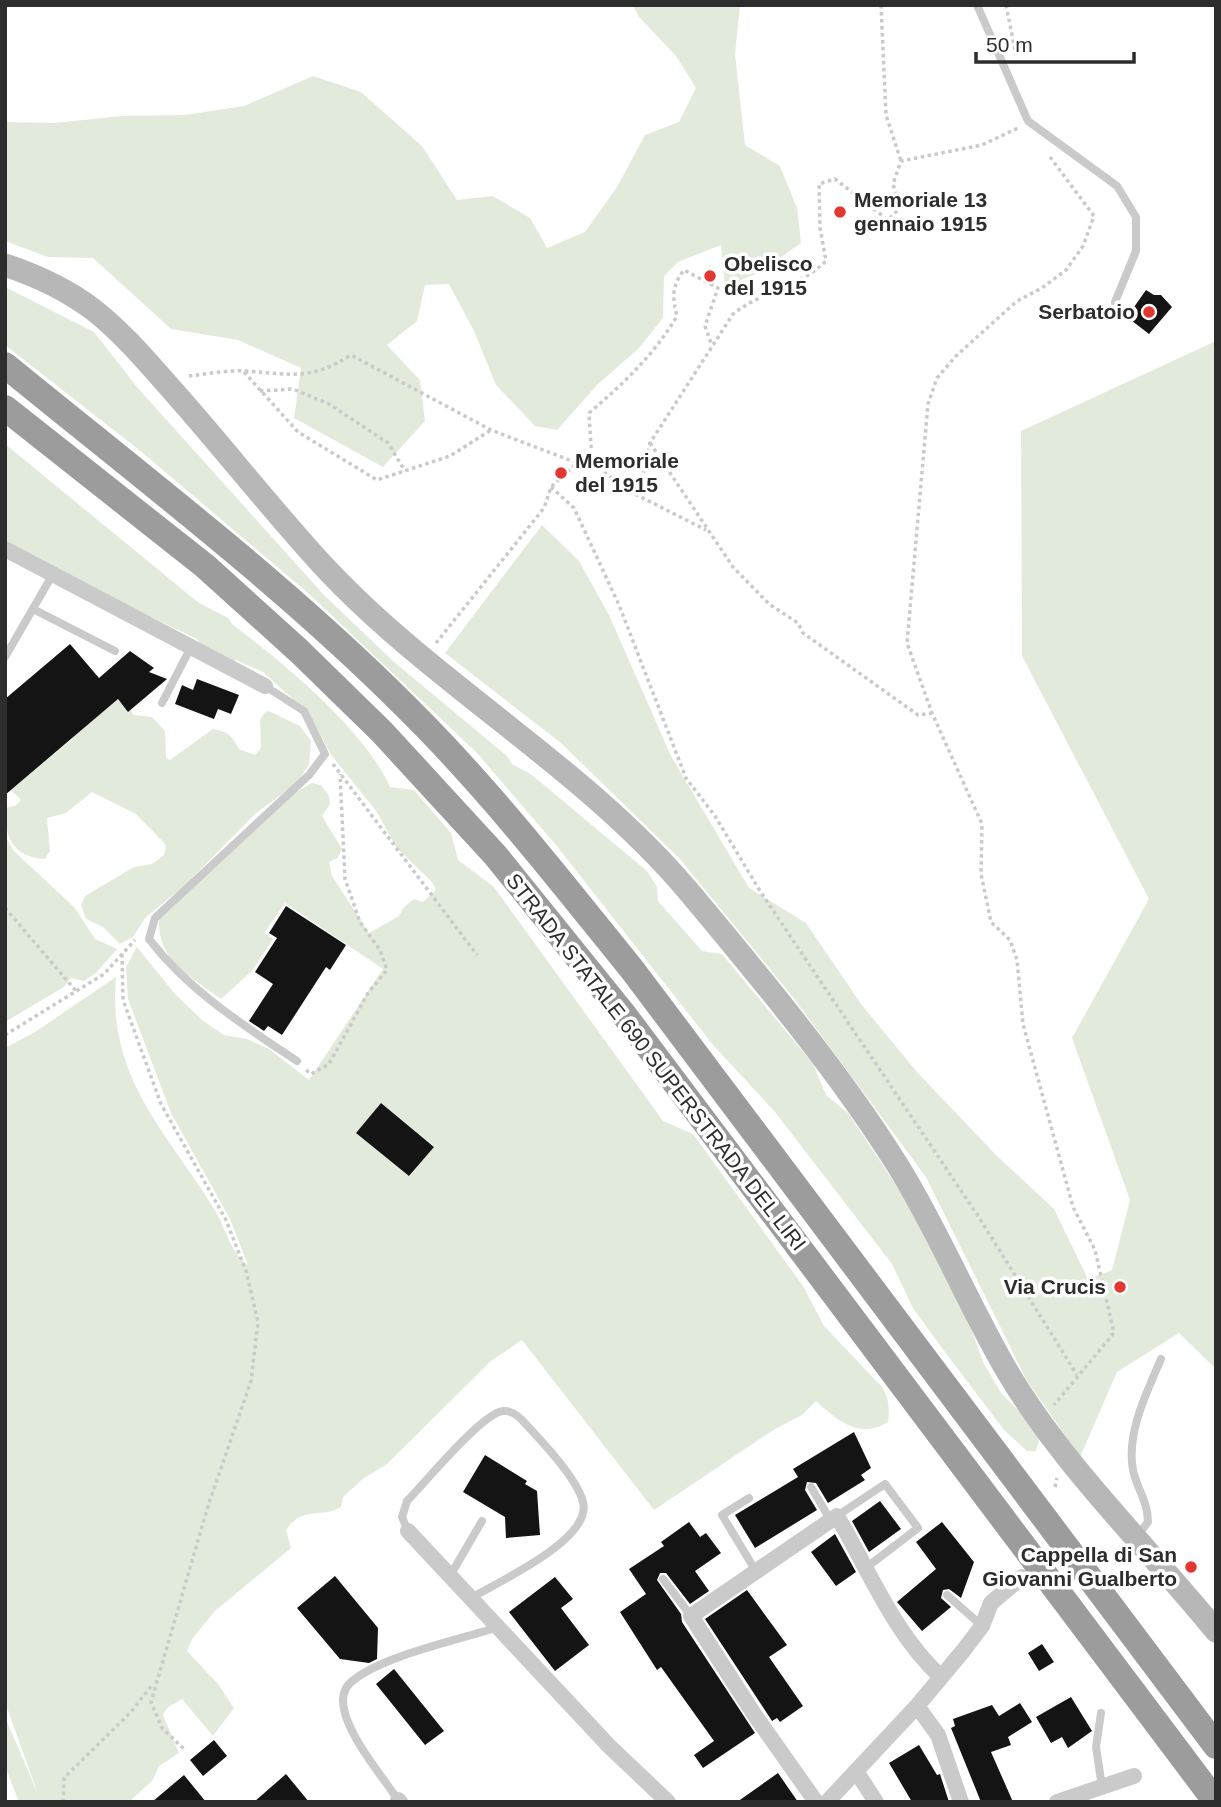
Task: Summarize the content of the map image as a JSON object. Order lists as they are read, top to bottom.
{
  "streets": {
    "highway": ["STRADA STATALE 690 SUPERSTRADA DEL LIRI"]
  },
  "places": [
    "Memoriale 13 gennaio 1915",
    "Obelisco del 1915",
    "Serbatoio",
    "Memoriale del 1915",
    "Via Crucis",
    "Cappella di San Giovanni Gualberto"
  ],
  "scale_bar": "50 m"
}
